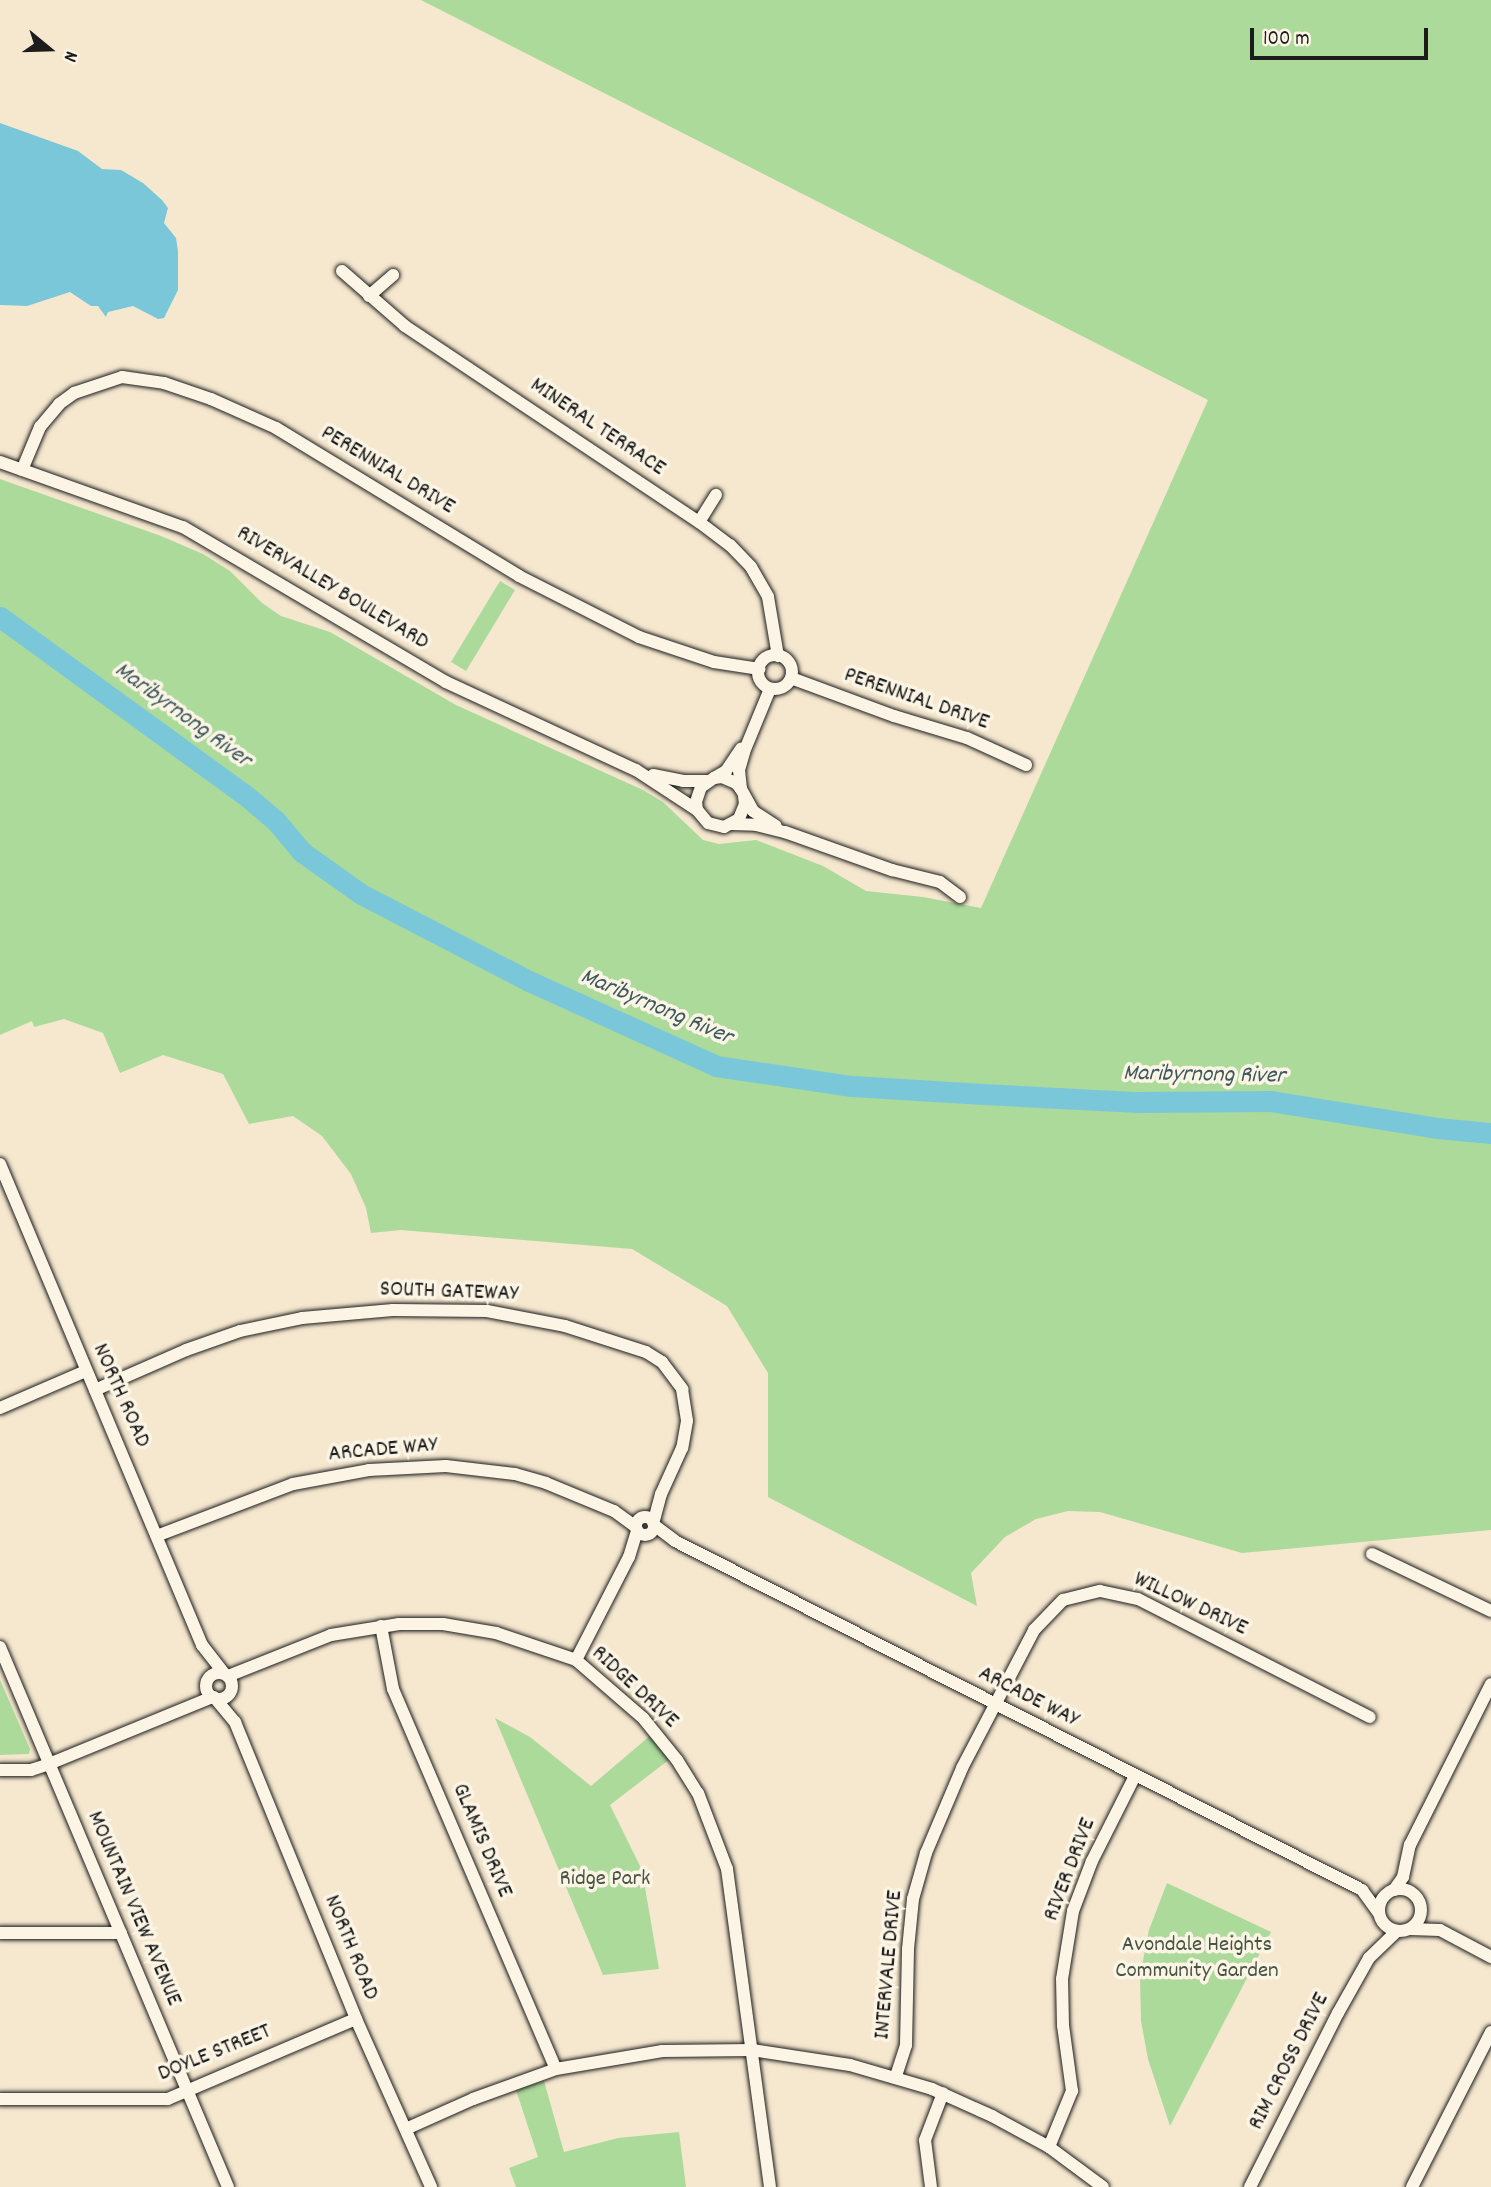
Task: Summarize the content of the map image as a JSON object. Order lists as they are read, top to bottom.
{
  "streets": {
    "street": [
      "MINERAL TERRACE",
      "PERENNIAL DRIVE",
      "RIVERVALLEY BOULEVARD",
      "SOUTH GATEWAY",
      "NORTH ROAD",
      "ARCADE WAY",
      "WILLOW DRIVE",
      "RIDGE DRIVE",
      "GLAMIS DRIVE",
      "RIVER DRIVE",
      "MOUNTAIN VIEW AVENUE",
      "INTERVALE DRIVE",
      "DOYLE STREET",
      "RIM CROSS DRIVE"
    ]
  },
  "crossings": [
    ["MINERAL TERRACE", "PERENNIAL DRIVE"],
    ["PERENNIAL DRIVE", "RIVERVALLEY BOULEVARD"],
    ["SOUTH GATEWAY", "NORTH ROAD"],
    ["SOUTH GATEWAY", "ARCADE WAY"],
    ["SOUTH GATEWAY", "RIDGE DRIVE"],
    ["NORTH ROAD", "ARCADE WAY"],
    ["NORTH ROAD", "RIDGE DRIVE"],
    ["NORTH ROAD", "DOYLE STREET"],
    ["ARCADE WAY", "WILLOW DRIVE"],
    ["ARCADE WAY", "RIVER DRIVE"],
    ["ARCADE WAY", "INTERVALE DRIVE"],
    ["ARCADE WAY", "RIM CROSS DRIVE"],
    ["WILLOW DRIVE", "INTERVALE DRIVE"],
    ["RIDGE DRIVE", "GLAMIS DRIVE"],
    ["RIDGE DRIVE", "MOUNTAIN VIEW AVENUE"],
    ["MOUNTAIN VIEW AVENUE", "DOYLE STREET"]
  ],
  "water": ["Maribyrnong River"],
  "parks": ["Ridge Park", "Avondale Heights Community Garden"],
  "scale_bar": "100 m",
  "north": "right"
}
